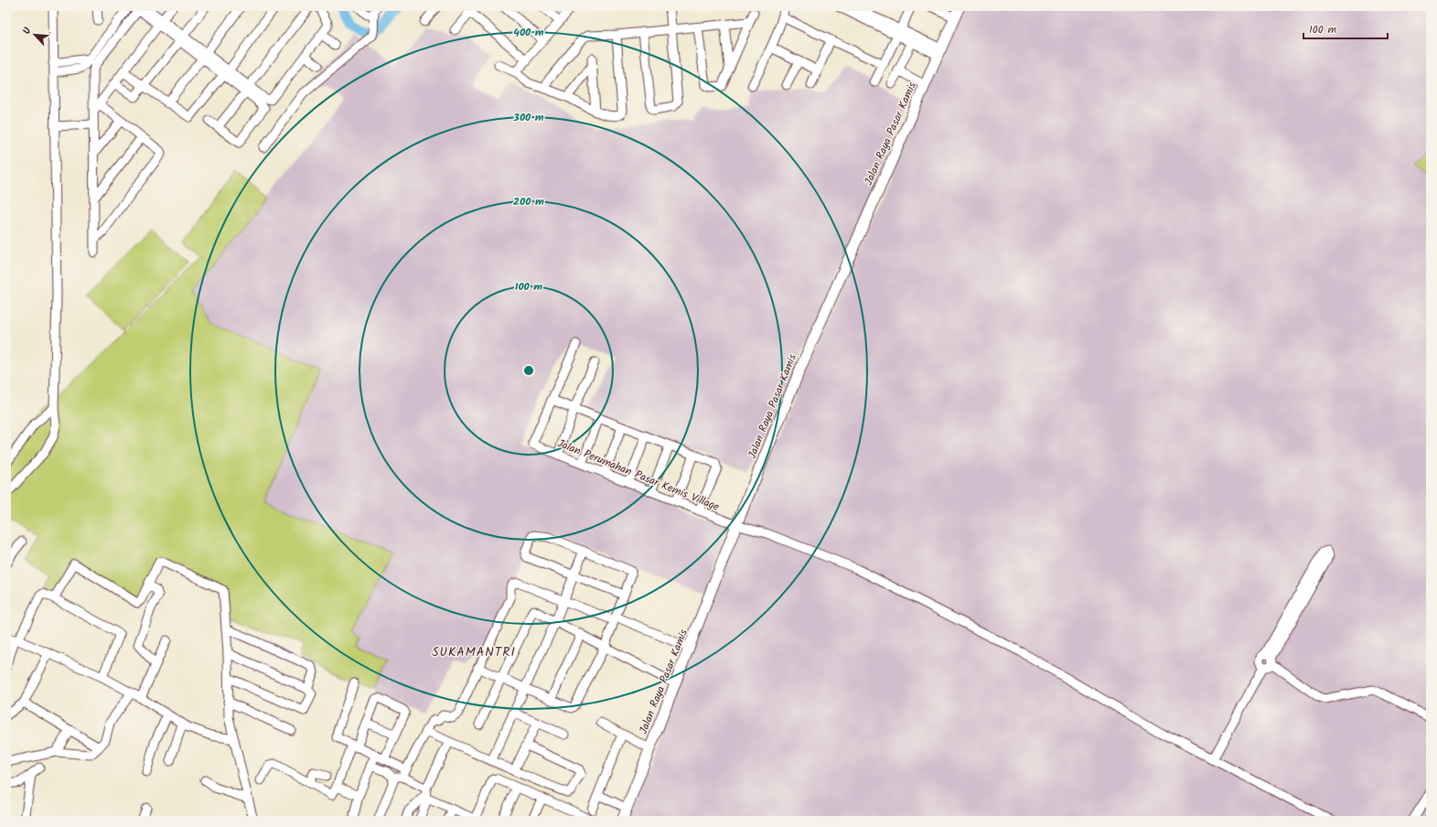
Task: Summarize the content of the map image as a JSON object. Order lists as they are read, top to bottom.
{
  "streets": {
    "main road": ["Jalan Raya Pasar Kamis"],
    "street": ["Jalan Perumahan Pasar Kemis Village"]
  },
  "crossings": [
    ["Jalan Raya Pasar Kamis", "Jalan Perumahan Pasar Kemis Village"]
  ],
  "districts": ["SUKAMANTRI"],
  "scale_bar": "100 m",
  "north": "top left",
  "rings": [
    "400 m",
    "300 m",
    "200 m",
    "100 m"
  ]
}
